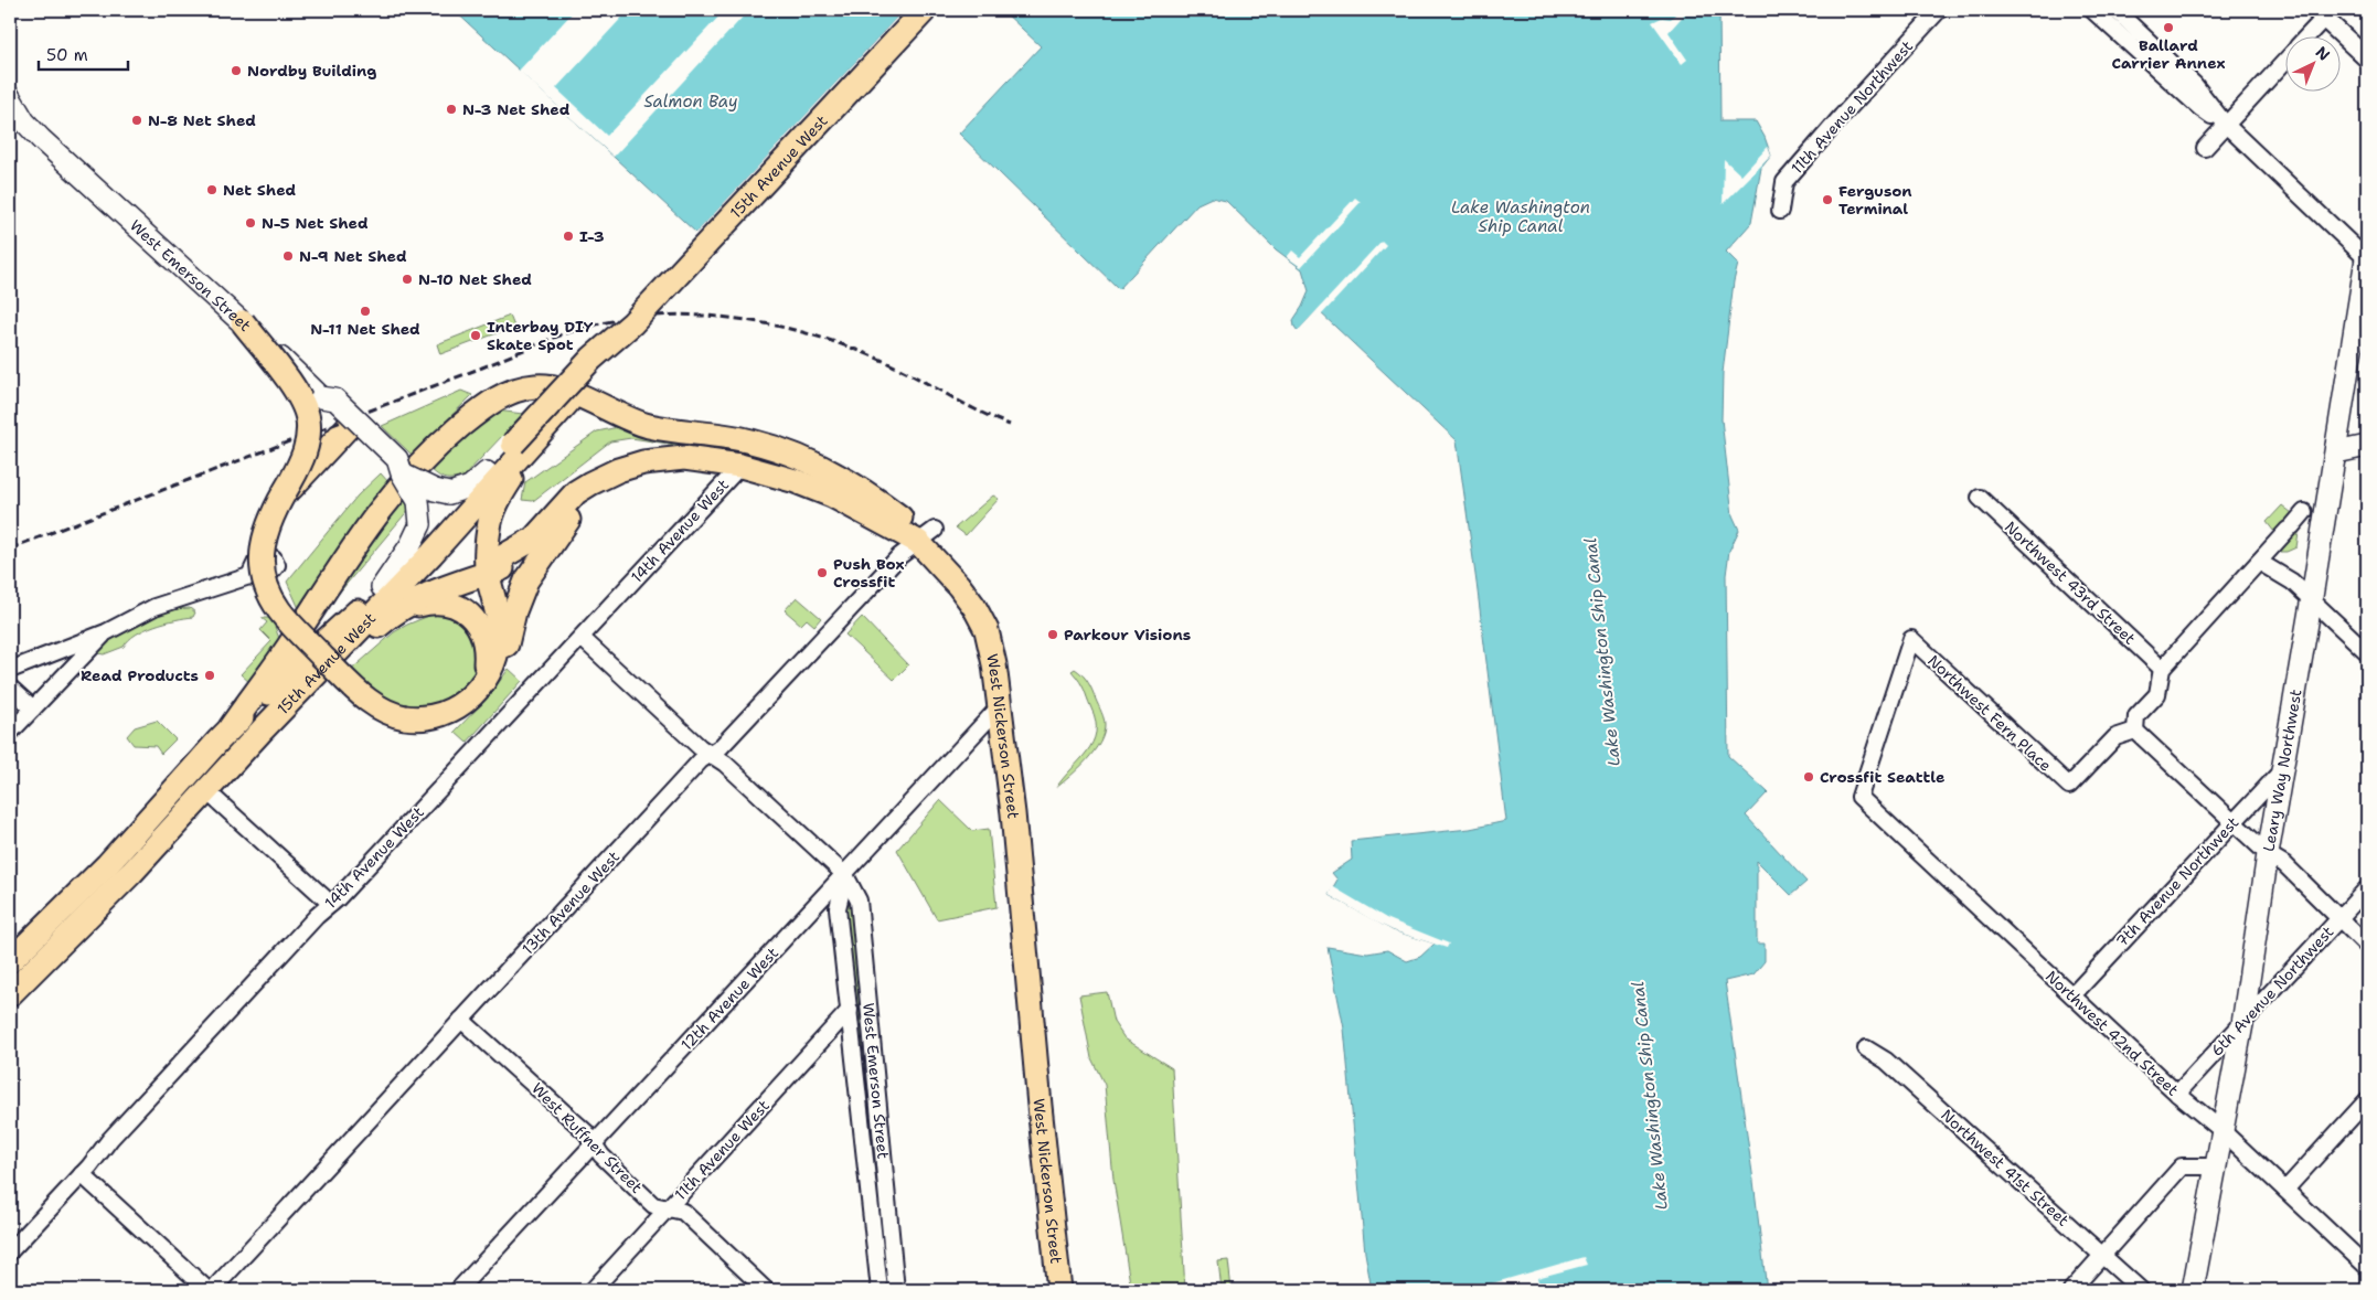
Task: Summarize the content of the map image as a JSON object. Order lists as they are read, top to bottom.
{
  "streets": {
    "main road": [
      "15th Avenue West",
      "West Emerson Street",
      "West Nickerson Street",
      "Leary Way Northwest"
    ],
    "street": [
      "11th Avenue Northwest",
      "14th Avenue West",
      "Northwest 43rd Street",
      "Northwest Fern Place",
      "7th Avenue Northwest",
      "13th Avenue West",
      "6th Avenue Northwest",
      "12th Avenue West",
      "Northwest 42nd Street",
      "West Ruffner Street",
      "11th Avenue West",
      "Northwest 41st Street"
    ]
  },
  "crossings": [
    ["15th Avenue West", "West Emerson Street"],
    ["West Emerson Street", "14th Avenue West"],
    ["West Emerson Street", "13th Avenue West"],
    ["West Emerson Street", "12th Avenue West"],
    ["West Emerson Street", "11th Avenue West"],
    ["14th Avenue West", "West Nickerson Street"],
    ["Northwest Fern Place", "Northwest 42nd Street"],
    ["West Nickerson Street", "13th Avenue West"],
    ["West Nickerson Street", "12th Avenue West"],
    ["Leary Way Northwest", "7th Avenue Northwest"],
    ["Leary Way Northwest", "6th Avenue Northwest"],
    ["Leary Way Northwest", "Northwest 42nd Street"],
    ["7th Avenue Northwest", "Northwest 42nd Street"],
    ["13th Avenue West", "West Ruffner Street"],
    ["6th Avenue Northwest", "Northwest 42nd Street"],
    ["12th Avenue West", "West Ruffner Street"],
    ["West Ruffner Street", "11th Avenue West"]
  ],
  "water": ["Salmon Bay", "Lake Washington Ship Canal"],
  "places": [
    "Ballard Carrier Annex",
    "Nordby Building",
    "N-3 Net Shed",
    "N-8 Net Shed",
    "Net Shed",
    "Ferguson Terminal",
    "N-5 Net Shed",
    "I-3",
    "N-9 Net Shed",
    "N-10 Net Shed",
    "N-11 Net Shed",
    "Interbay DIY Skate Spot",
    "Push Box Crossfit",
    "Parkour Visions",
    "Read Products",
    "Crossfit Seattle"
  ],
  "scale_bar": "50 m",
  "north": "top right"
}
